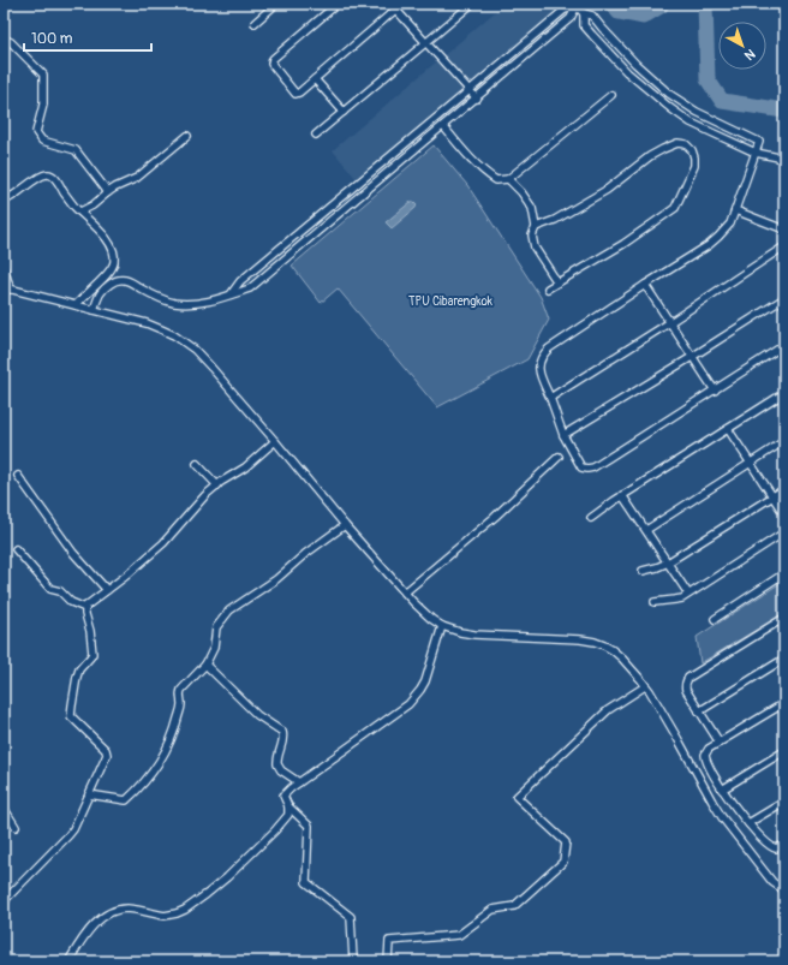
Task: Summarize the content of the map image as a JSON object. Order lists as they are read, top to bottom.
{
  "parks": ["TPU Cibarengkok"],
  "scale_bar": "100 m",
  "north": "bottom right"
}
